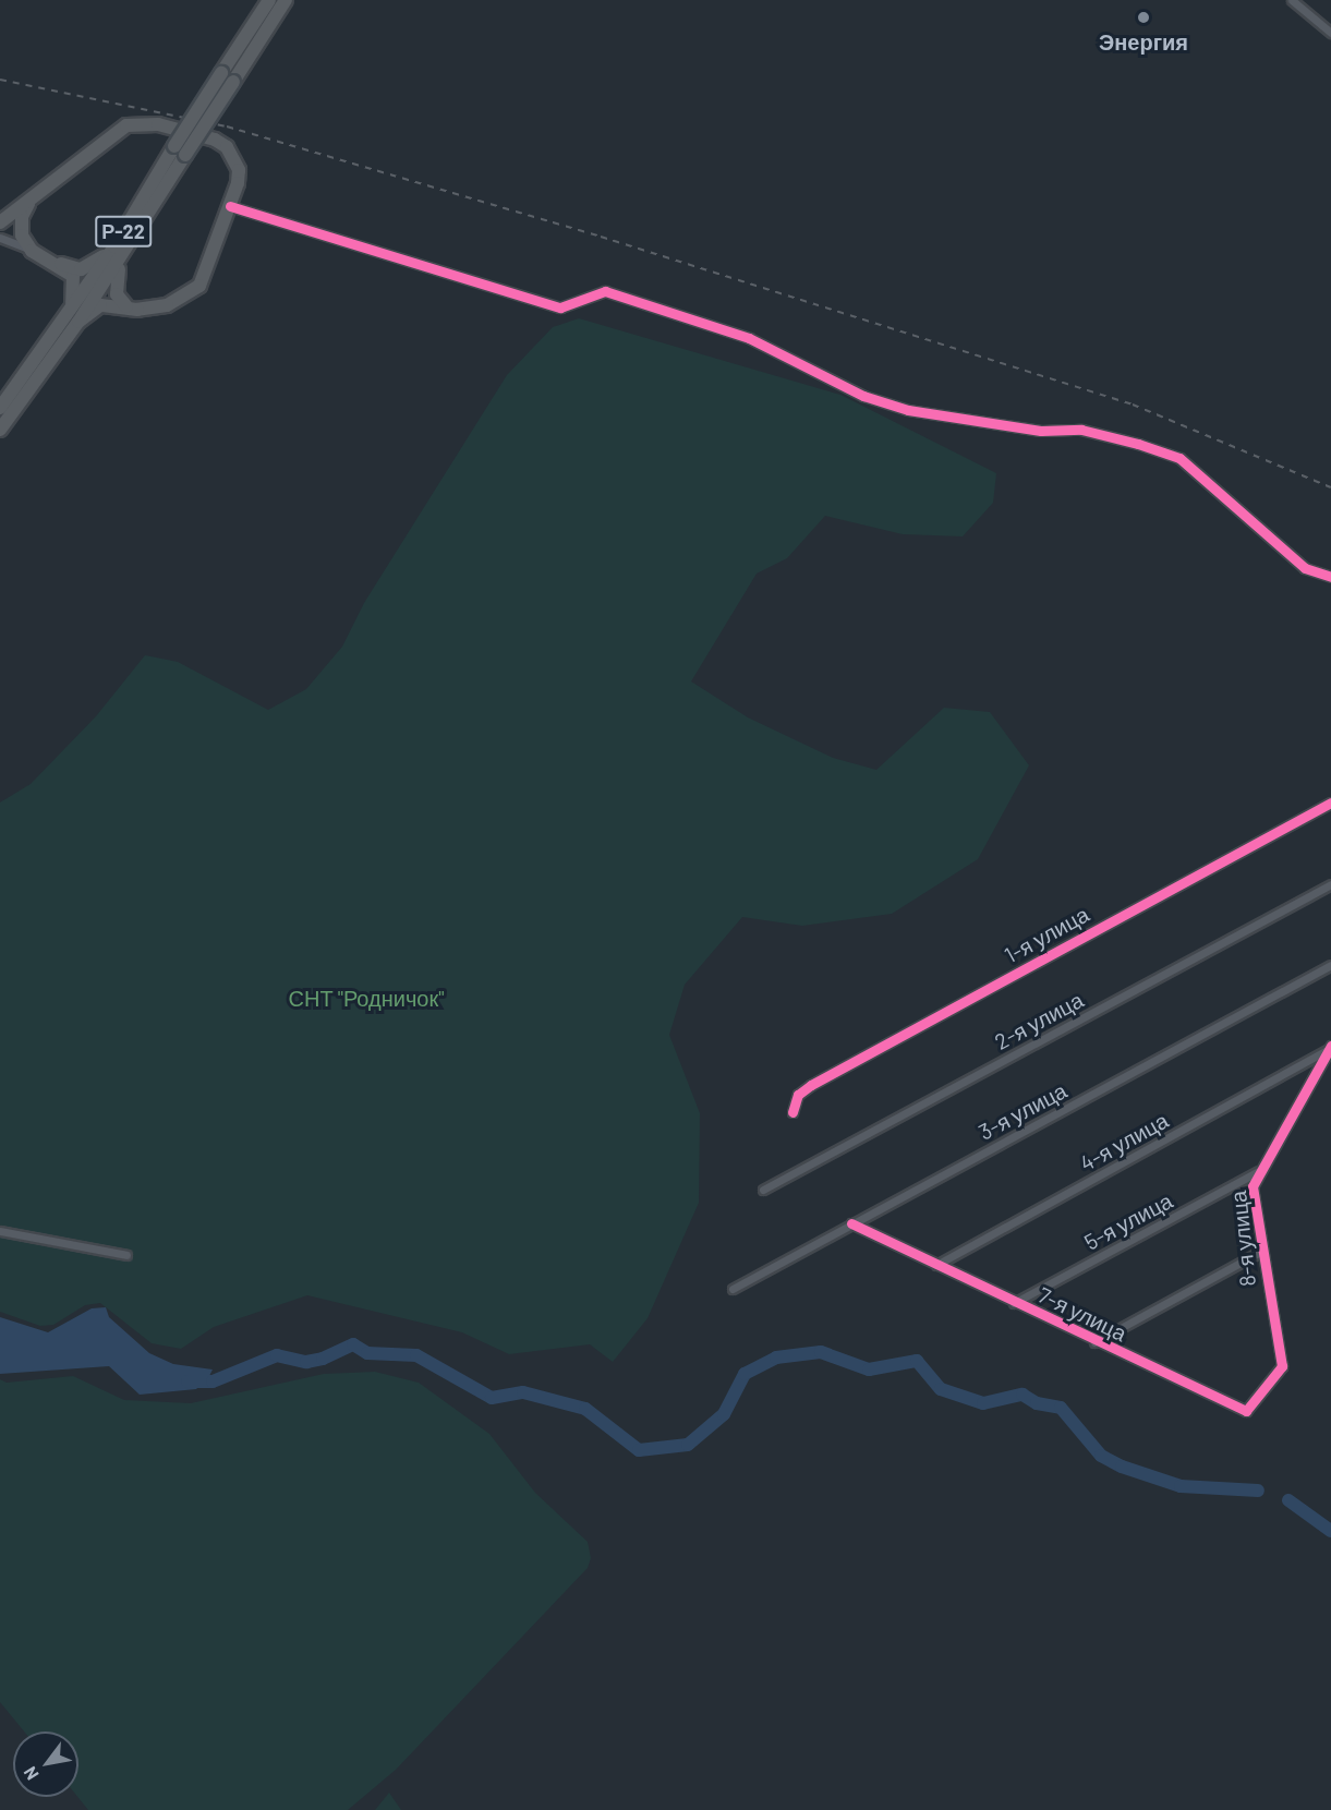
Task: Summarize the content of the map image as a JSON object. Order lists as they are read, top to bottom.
{
  "streets": {
    "highway": ["Р-22"],
    "street": [
      "1-я улица",
      "2-я улица",
      "3-я улица",
      "4-я улица",
      "5-я улица",
      "8-я улица",
      "7-я улица"
    ]
  },
  "crossings": [
    ["3-я улица", "7-я улица"],
    ["4-я улица", "8-я улица"],
    ["4-я улица", "7-я улица"],
    ["5-я улица", "8-я улица"],
    ["5-я улица", "7-я улица"],
    ["8-я улица", "7-я улица"]
  ],
  "parks": ["СНТ \"Родничок\""],
  "places": ["Энергия"],
  "north": "bottom left"
}
